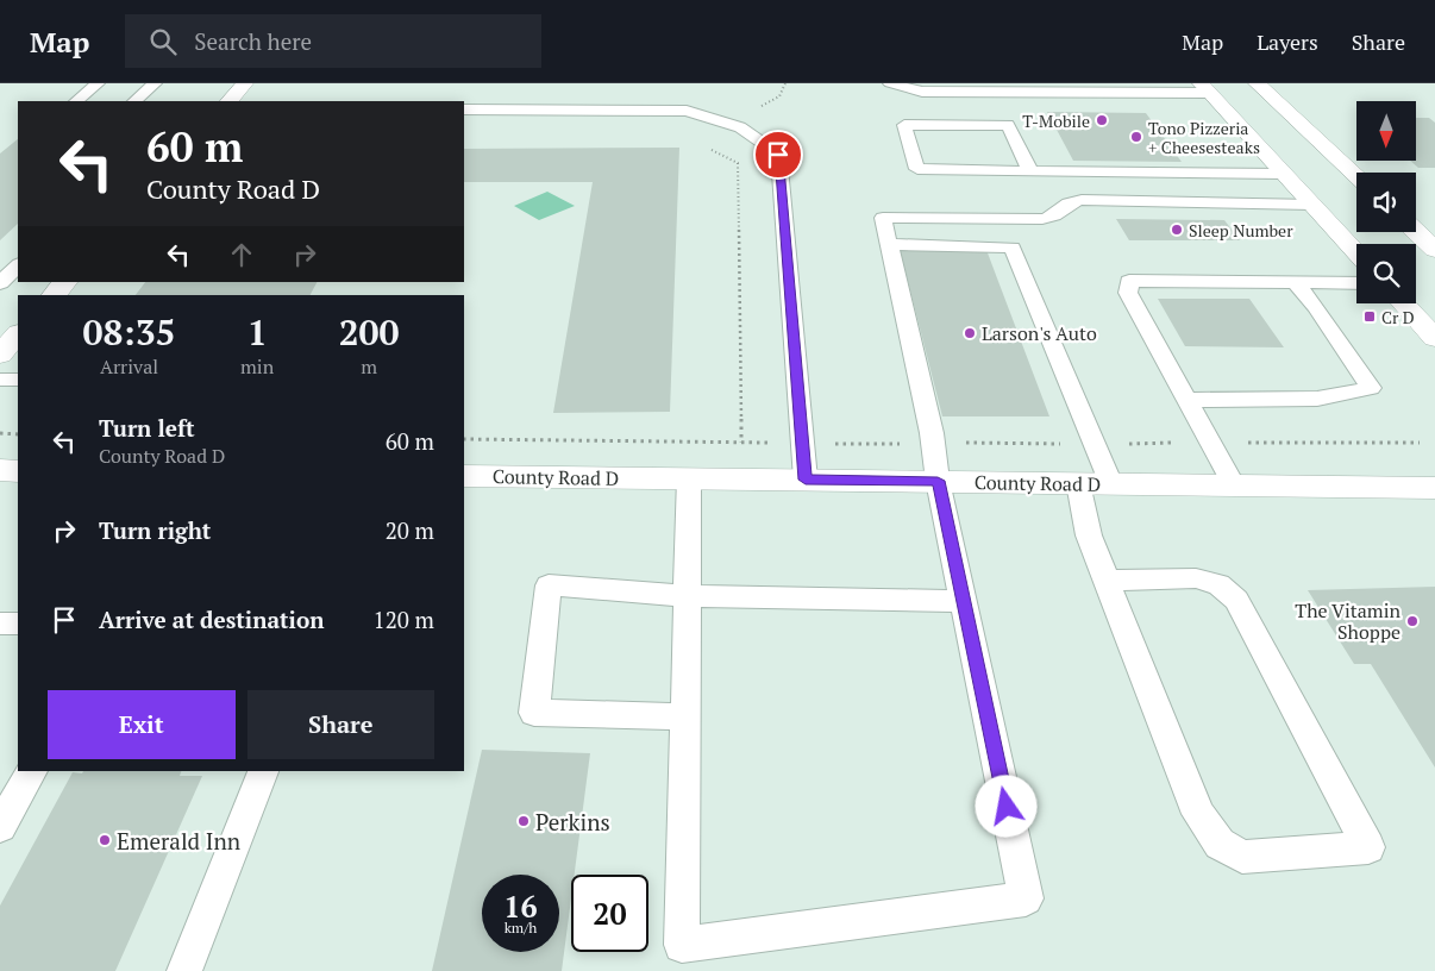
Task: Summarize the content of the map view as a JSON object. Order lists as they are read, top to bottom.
{
  "streets": {
    "street": ["County Road D"]
  },
  "places": {
    "other": [
      "T-Mobile",
      "Tono Pizzeria + Cheesesteaks",
      "Sleep Number",
      "Larson's Auto",
      "The Vitamin Shoppe",
      "Perkins",
      "Emerald Inn"
    ],
    "transit": ["Cr D"]
  },
  "north": "bottom",
  "page": {
    "header": "Map",
    "search": "Search here",
    "nav": ["Map", "Layers", "Share"],
    "turn": ["60 m", "County Road D"],
    "eta": [
      "08:35",
      "Arrival",
      "1",
      "min",
      "200",
      "m"
    ],
    "list": [
      {
        "name": "Turn left",
        "note": "County Road D",
        "value": "60 m"
      },
      {
        "name": "Turn right",
        "value": "20 m"
      },
      {
        "name": "Arrive at destination",
        "value": "120 m"
      }
    ],
    "buttons": ["Exit", "Share"],
    "speed": "16 km/h",
    "limit": "20"
  }
}
